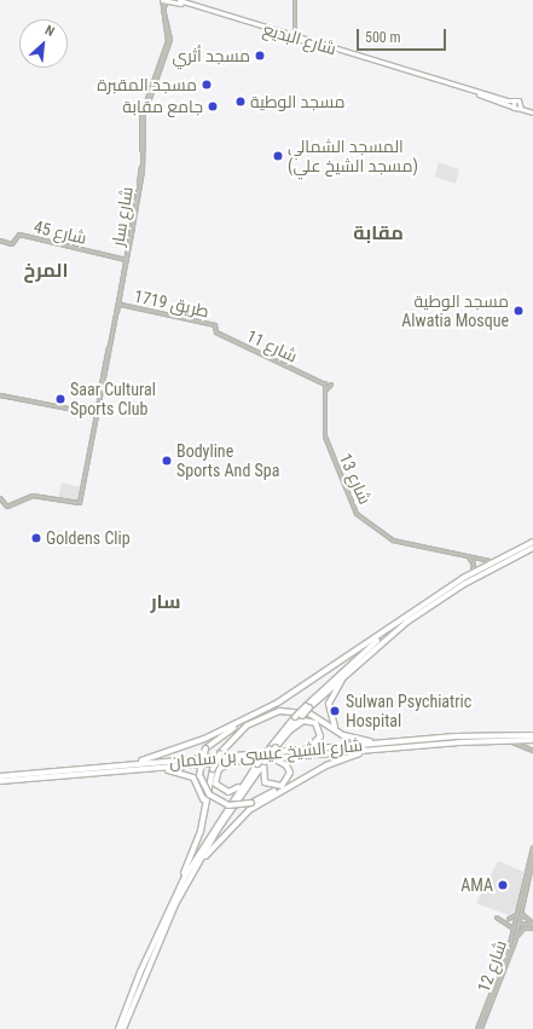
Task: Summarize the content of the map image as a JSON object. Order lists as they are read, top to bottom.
{
  "streets": {
    "highway": ["شارع الشيخ عيسى بن سلمان"],
    "main road": ["شارع البديع"],
    "street": [
      "شارع سار",
      "شارع 45",
      "طريق 1719",
      "شارع 11",
      "شارع 13",
      "شارع 12"
    ]
  },
  "crossings": [
    ["شارع البديع", "شارع سار"],
    ["شارع سار", "شارع 45"],
    ["شارع سار", "طريق 1719"],
    ["طريق 1719", "شارع 11"],
    ["شارع 11", "شارع 13"]
  ],
  "districts": ["مقابة", "المرخ", "سار"],
  "places": [
    "مسجد أثري",
    "مسجد المقبرة",
    "مسجد الوطية",
    "جامع مقابة",
    "المسجد الشمالي (مسجد الشيخ علي)",
    "مسجد الوطية Alwatia Mosque",
    "Saar Cultural Sports Club",
    "Bodyline Sports And Spa",
    "Goldens Clip",
    "Sulwan Psychiatric Hospital",
    "AMA"
  ],
  "scale_bar": "500 m",
  "north": "top right"
}
